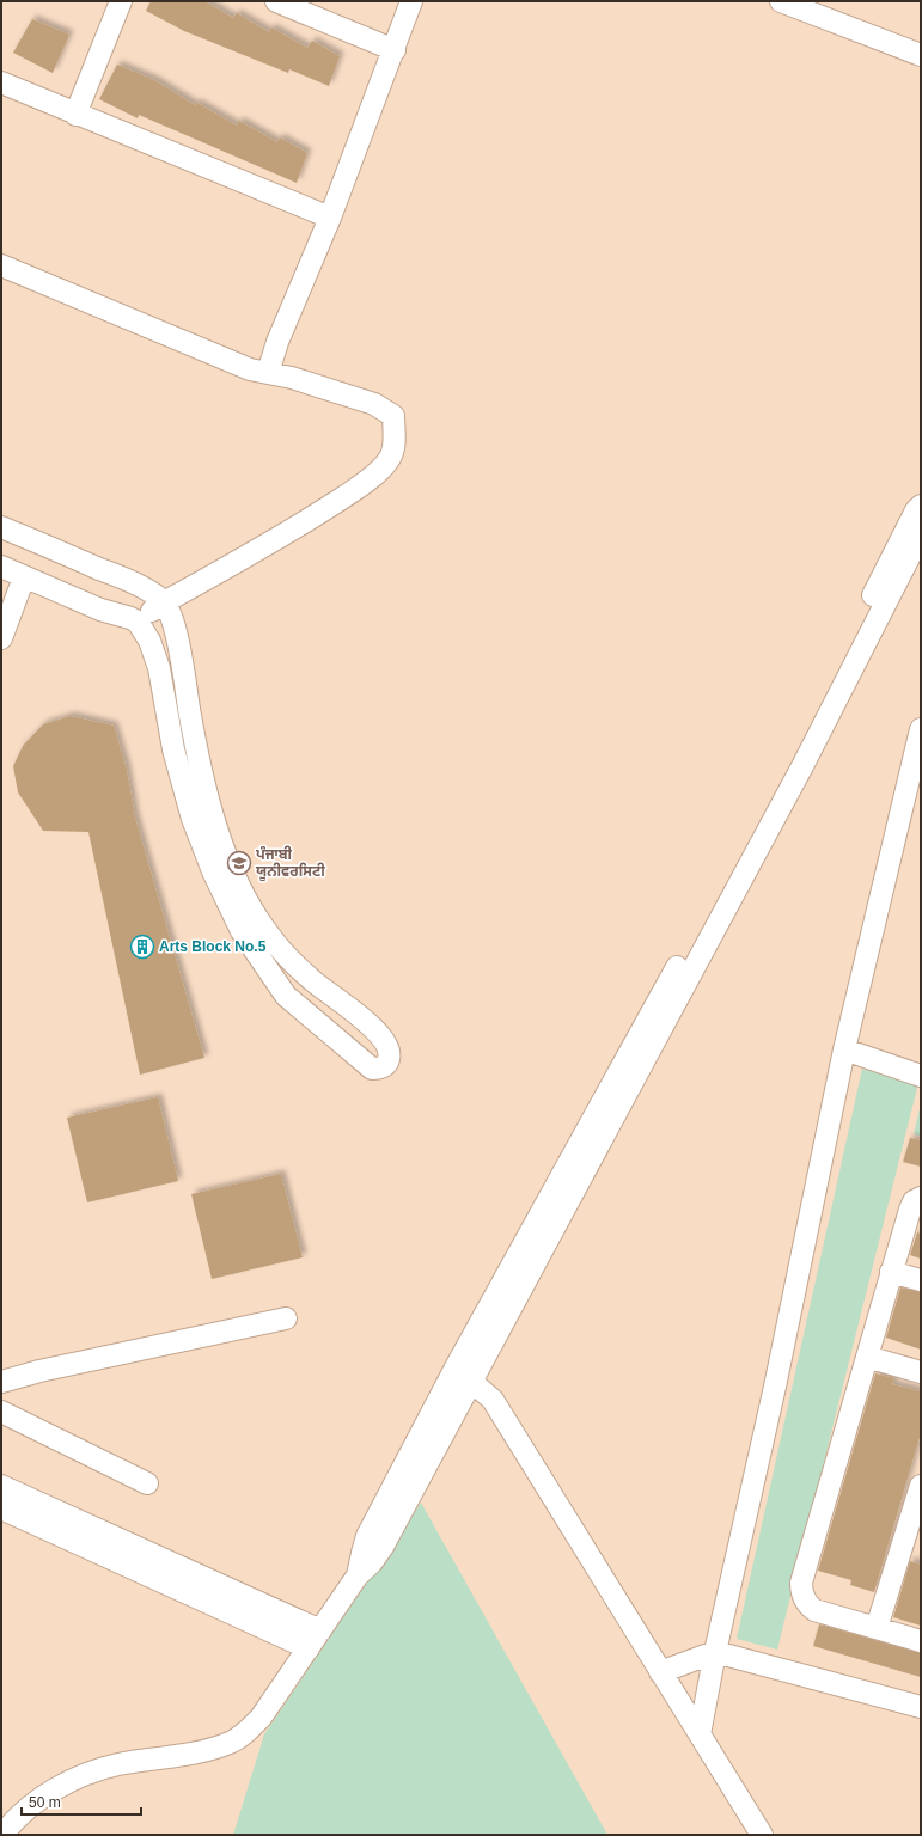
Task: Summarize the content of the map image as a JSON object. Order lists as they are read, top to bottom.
{
  "places": {
    "school or university": ["ਪੰਜਾਬੀ ਯੂਨੀਵਰਸਿਟੀ"],
    "building": ["Arts Block No.5"]
  },
  "scale_bar": "50 m"
}
